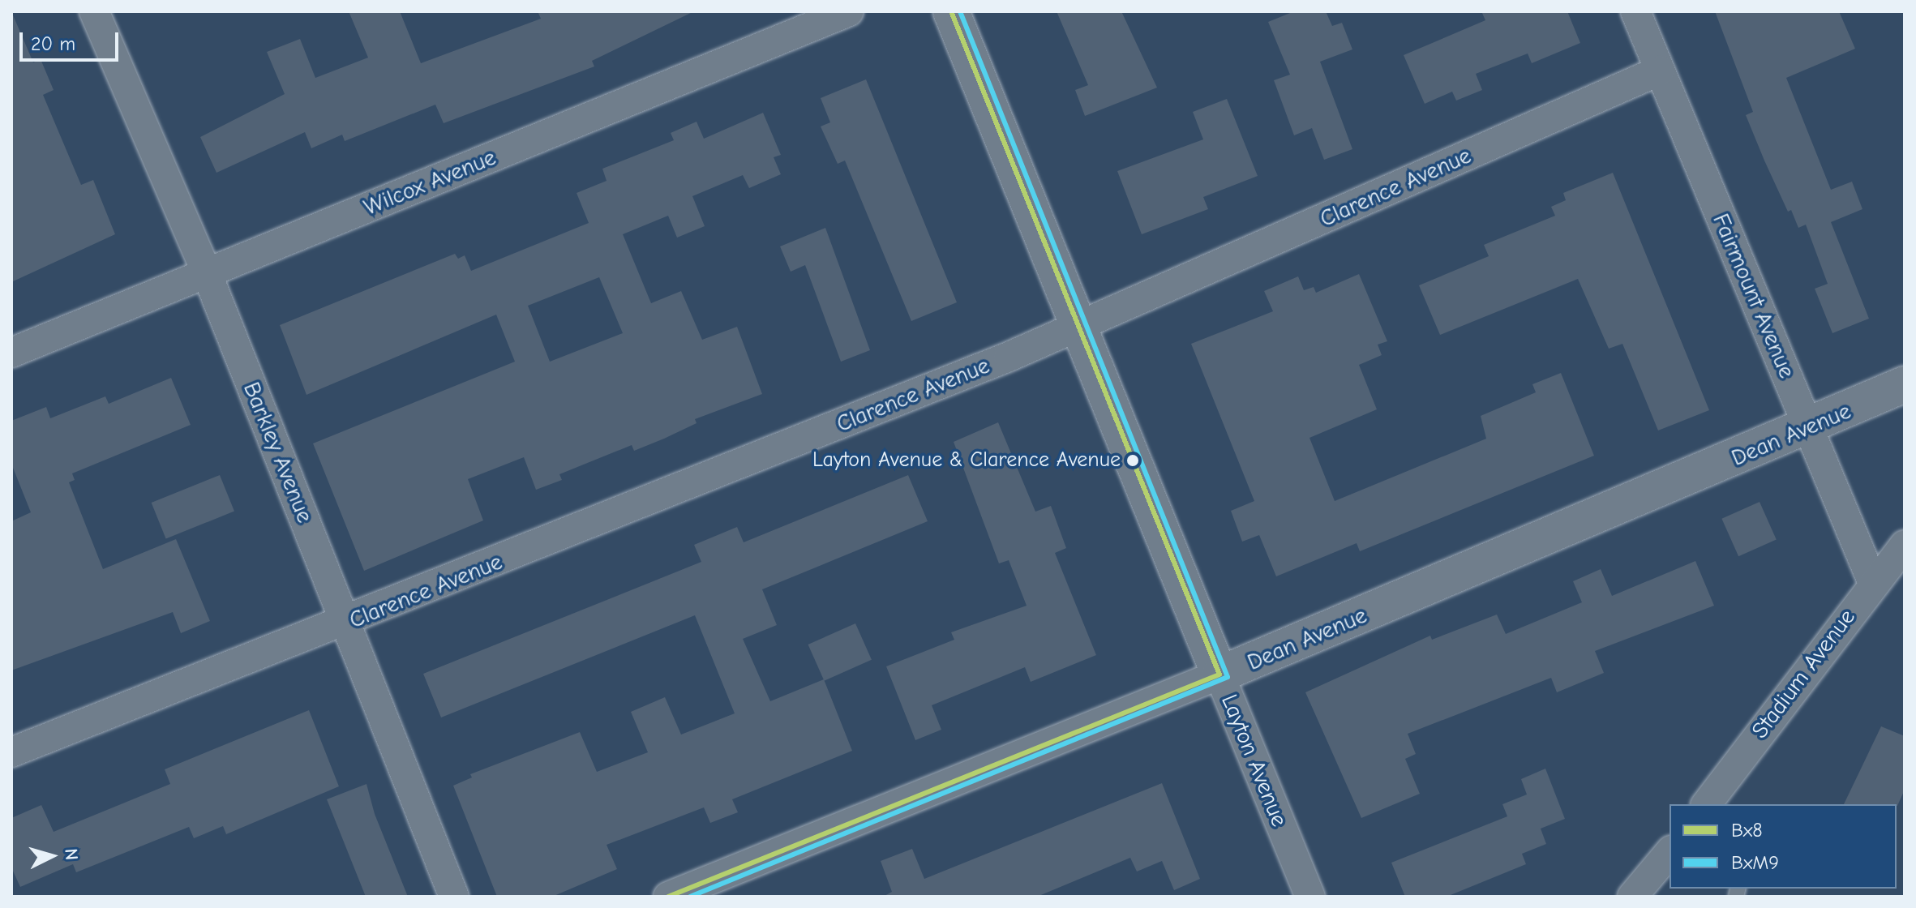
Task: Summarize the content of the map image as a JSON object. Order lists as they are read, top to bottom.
{
  "streets": {
    "street": [
      "Wilcox Avenue",
      "Clarence Avenue",
      "Fairmount Avenue",
      "Dean Avenue",
      "Barkley Avenue",
      "Stadium Avenue",
      "Layton Avenue"
    ]
  },
  "crossings": [
    ["Wilcox Avenue", "Barkley Avenue"],
    ["Clarence Avenue", "Fairmount Avenue"],
    ["Clarence Avenue", "Barkley Avenue"],
    ["Clarence Avenue", "Layton Avenue"],
    ["Fairmount Avenue", "Dean Avenue"],
    ["Fairmount Avenue", "Stadium Avenue"],
    ["Dean Avenue", "Layton Avenue"]
  ],
  "places": ["Layton Avenue & Clarence Avenue"],
  "lines": ["transit line Bx8", "transit line BxM9"],
  "legend": ["Bx8", "BxM9"],
  "scale_bar": "20 m",
  "north": "right"
}
